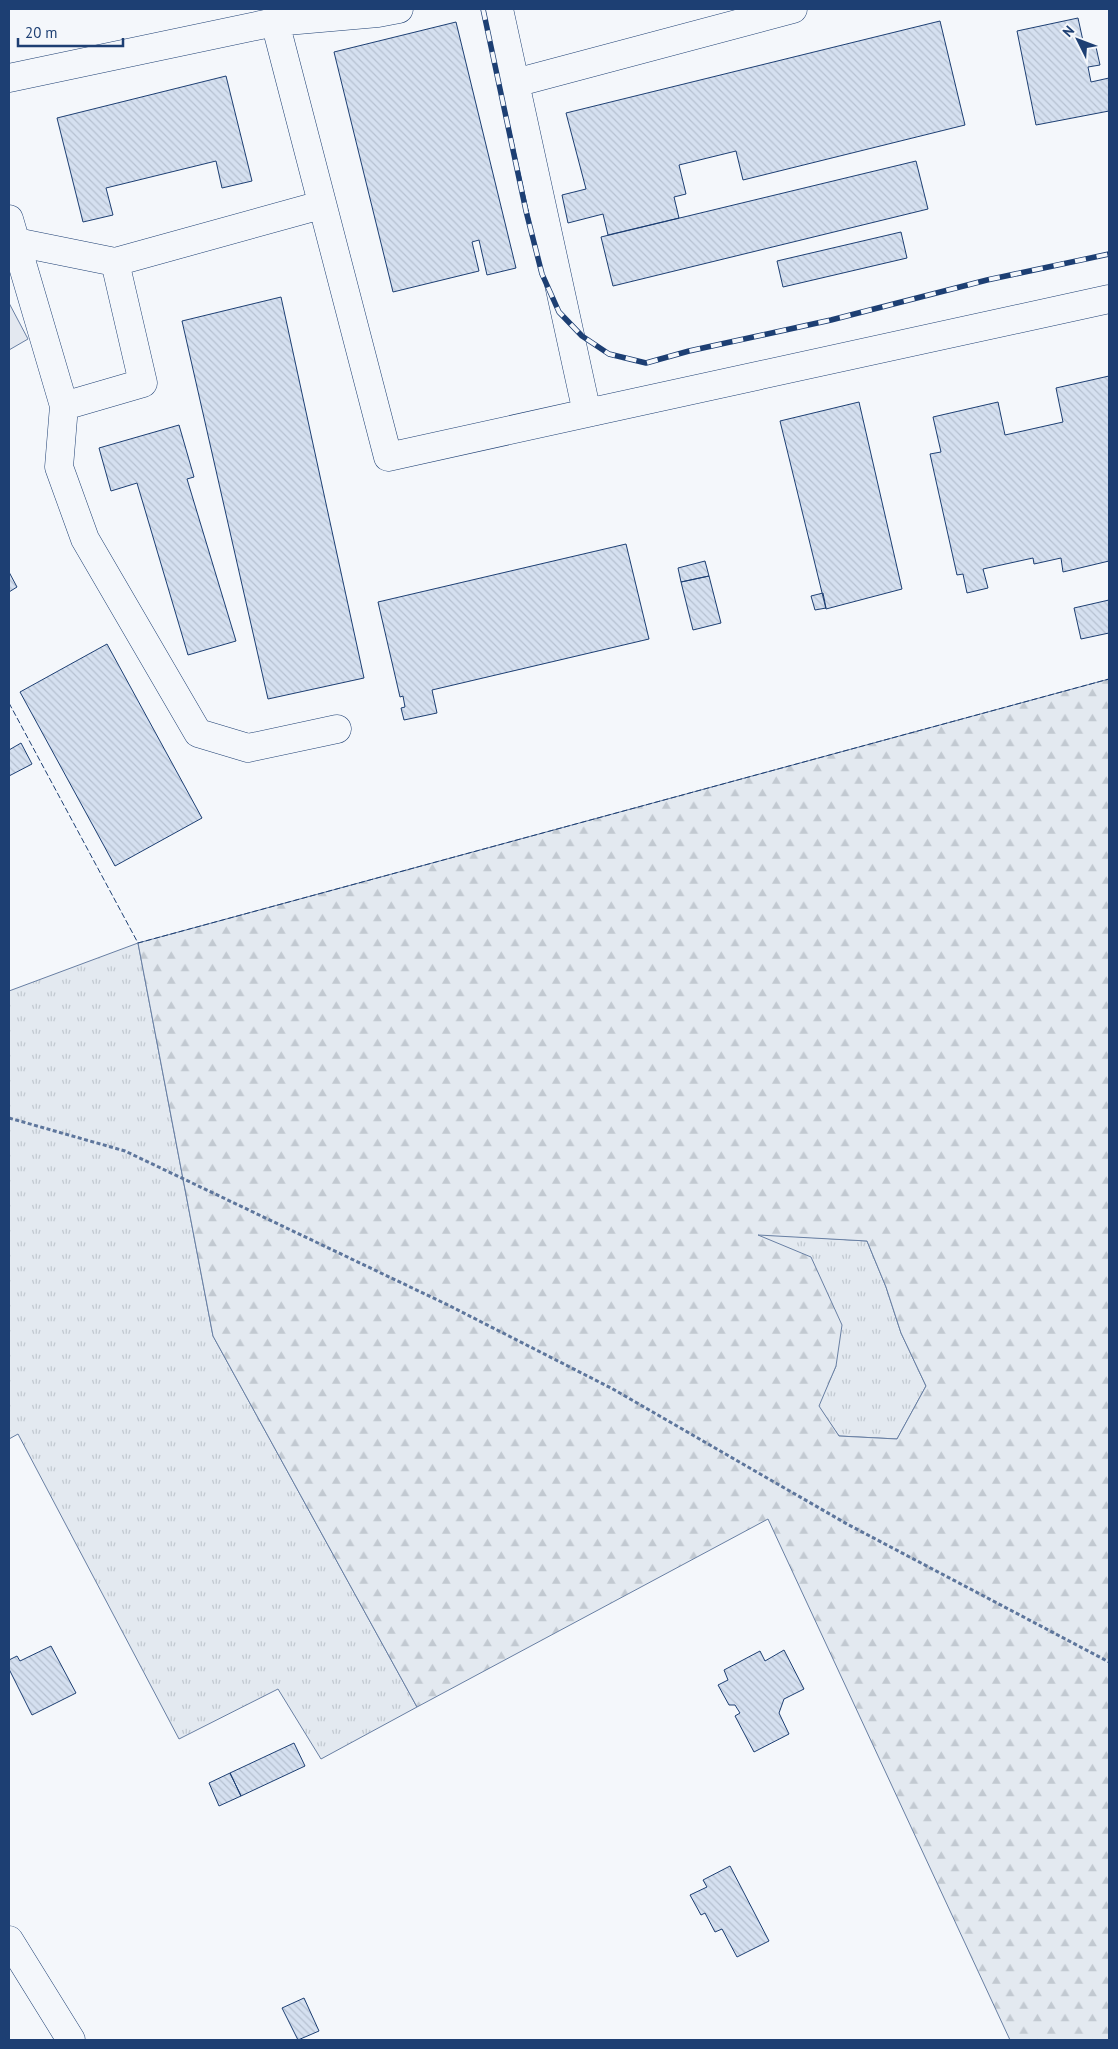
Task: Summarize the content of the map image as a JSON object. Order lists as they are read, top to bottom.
{
  "scale_bar": "20 m",
  "north": "top left"
}
